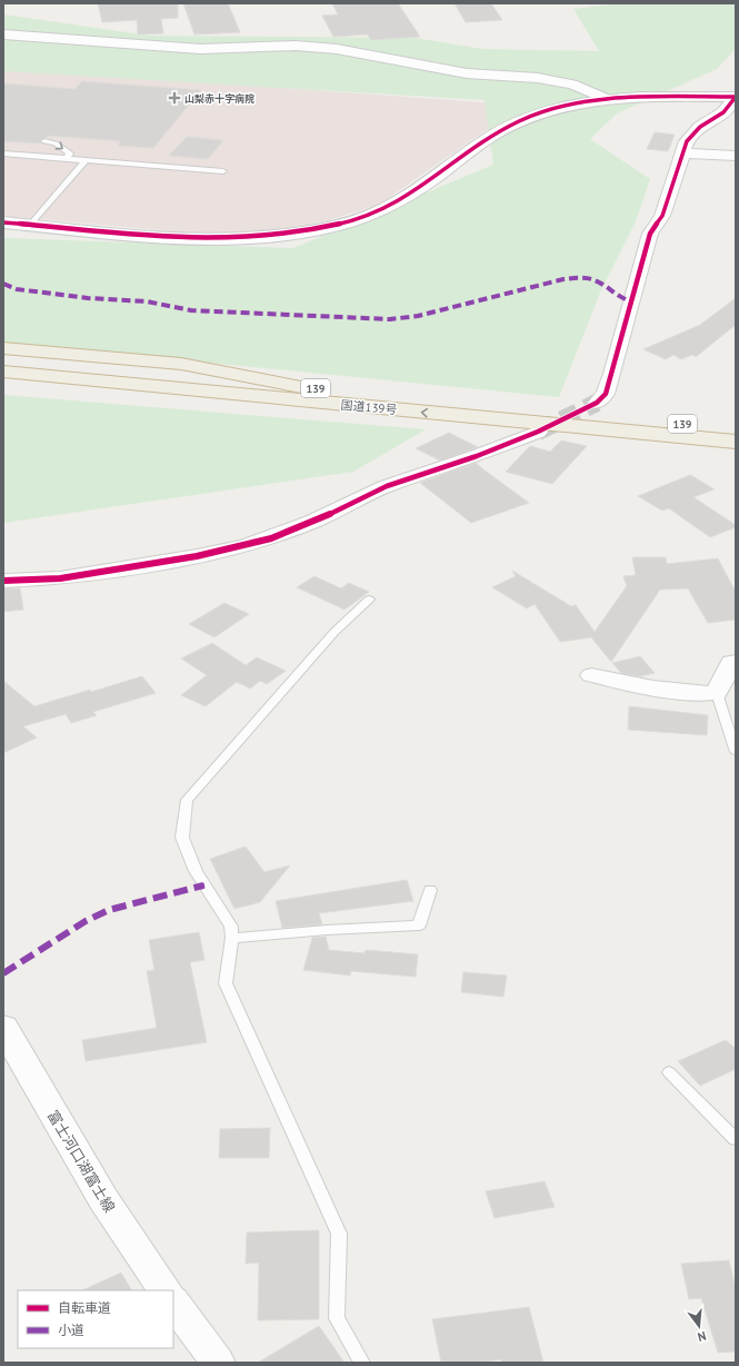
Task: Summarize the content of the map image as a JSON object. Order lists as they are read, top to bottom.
{
  "streets": {
    "highway": ["139", "国道139号"],
    "street": ["富士河口湖富士線"]
  },
  "places": {
    "health": ["山梨赤十字病院"]
  },
  "legend": ["自転車道", "小道"],
  "north": "bottom"
}
